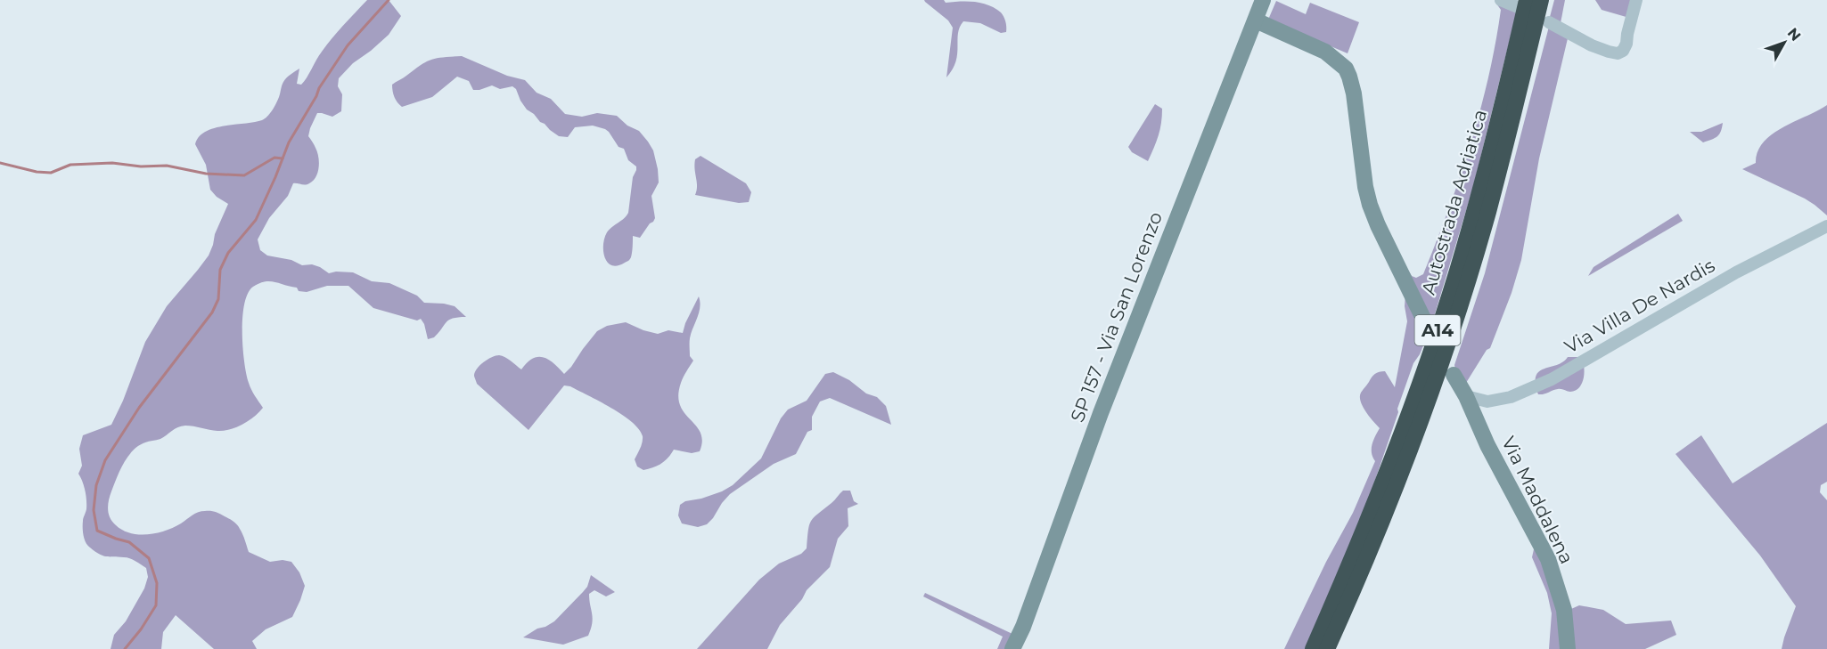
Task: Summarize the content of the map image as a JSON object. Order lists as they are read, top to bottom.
{
  "streets": {
    "highway": ["Autostrada Adriatica", "A14"],
    "main road": ["SP 157 - Via San Lorenzo", "Via Maddalena"],
    "street": ["Via Villa De Nardis"]
  },
  "crossings": [
    ["Via Villa De Nardis", "Via Maddalena"]
  ],
  "north": "top right"
}
